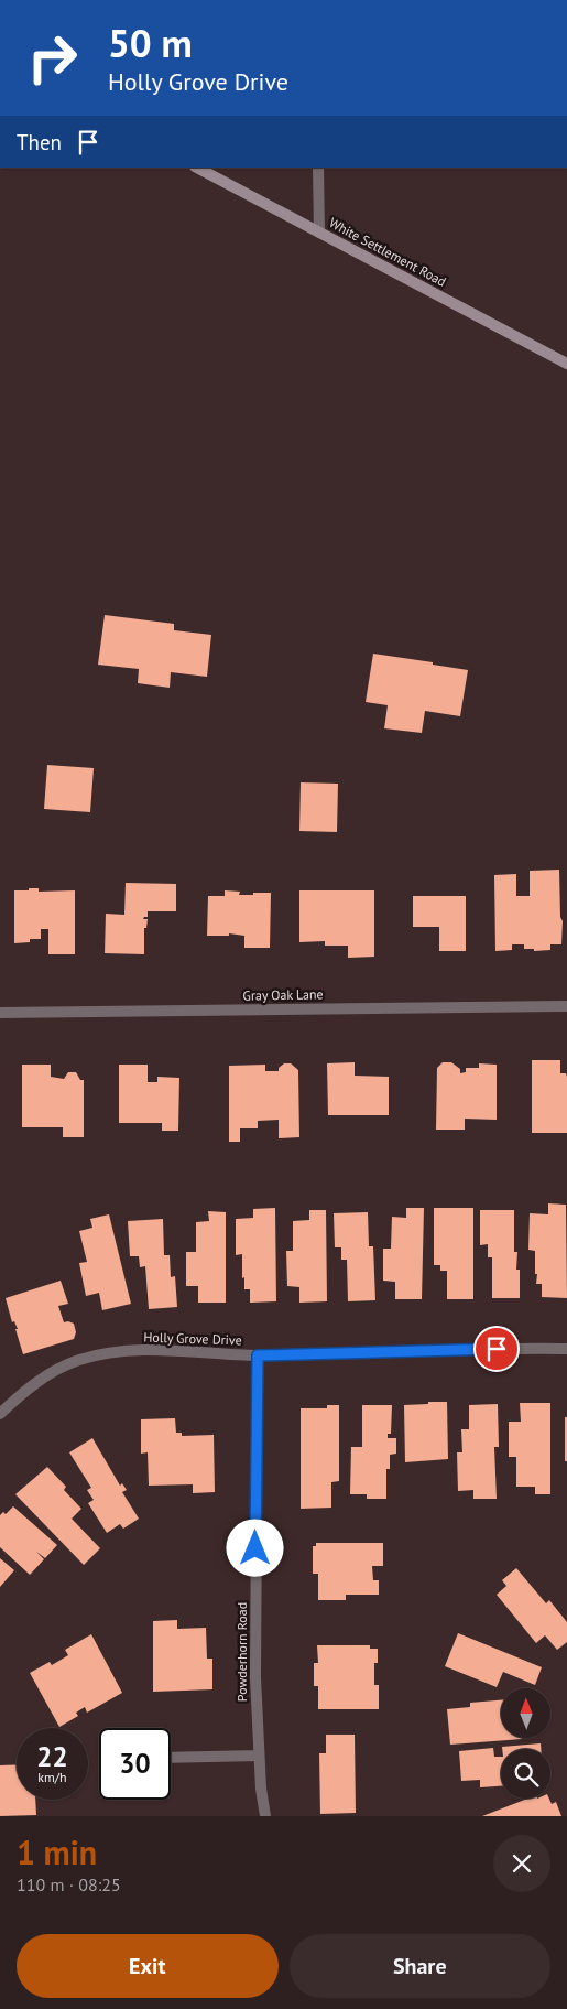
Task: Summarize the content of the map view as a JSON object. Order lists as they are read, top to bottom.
{
  "streets": {
    "main road": ["White Settlement Road"],
    "street": ["Gray Oak Lane", "Holly Grove Drive", "Powderhorn Road"]
  },
  "crossings": [
    ["Holly Grove Drive", "Powderhorn Road"]
  ],
  "north": "top",
  "page": {
    "turn": ["50 m", "Holly Grove Drive"],
    "then": "Then",
    "speed": "22 km/h",
    "limit": "30",
    "heading": ["1 min", "110 m · 08:25"],
    "buttons": ["Exit", "Share"]
  }
}
